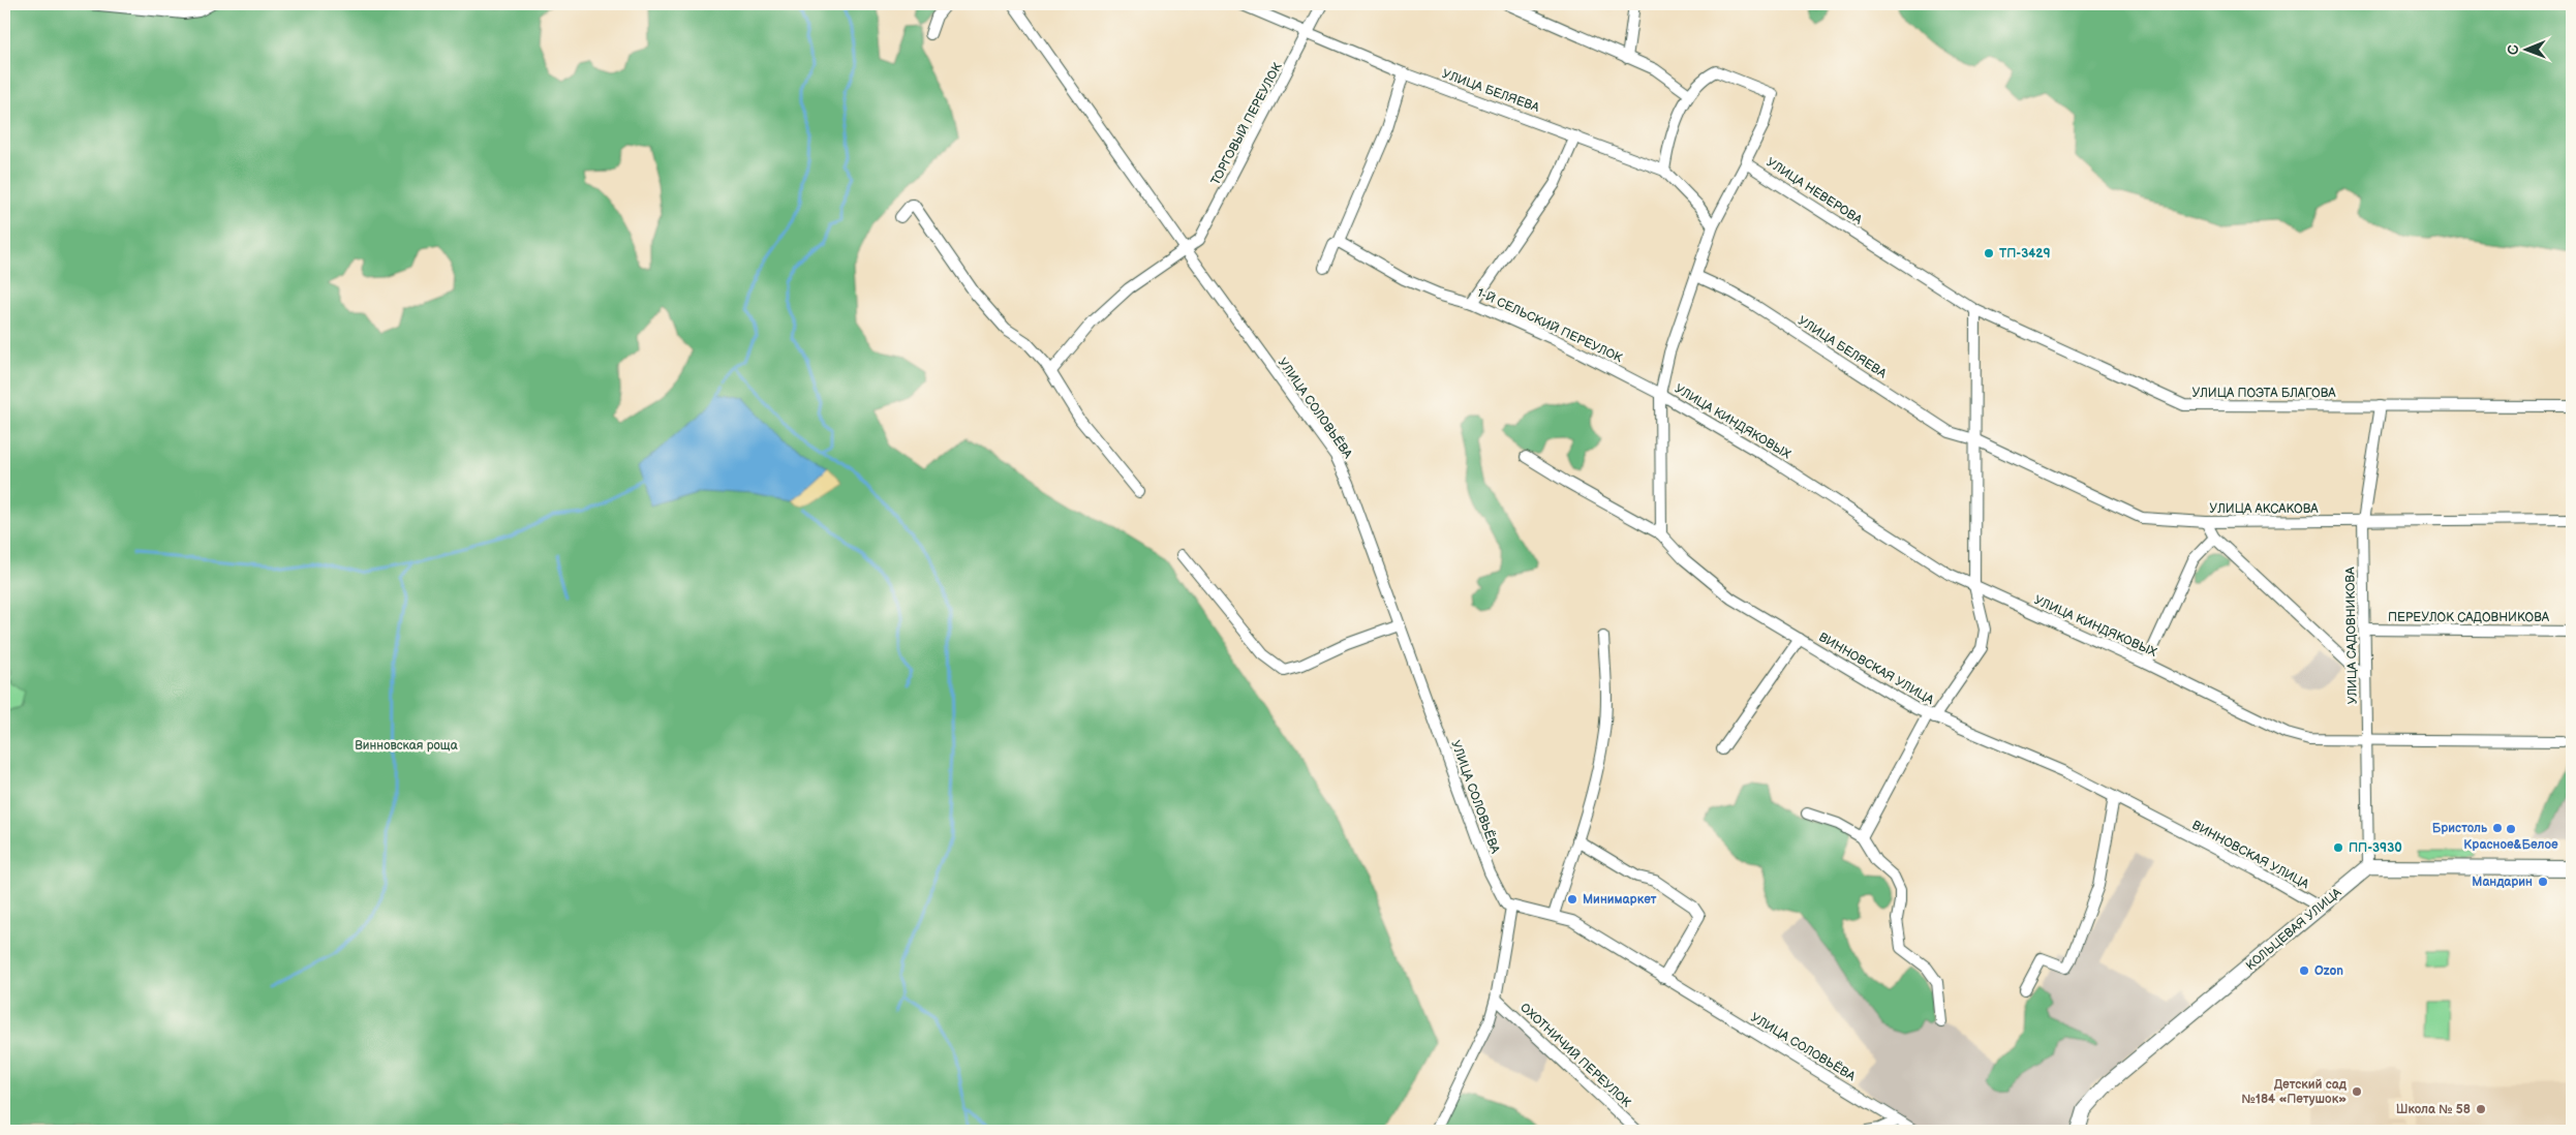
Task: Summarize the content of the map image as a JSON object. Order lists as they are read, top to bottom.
{
  "streets": {
    "street": [
      "УЛИЦА БЕЛЯЕВА",
      "ТОРГОВЫЙ ПЕРЕУЛОК",
      "УЛИЦА НЕВЕРОВА",
      "1-Й СЕЛЬСКИЙ ПЕРЕУЛОК",
      "УЛИЦА ПОЭТА БЛАГОВА",
      "УЛИЦА СОЛОВЬЁВА",
      "УЛИЦА КИНДЯКОВЫХ",
      "УЛИЦА АКСАКОВА",
      "ПЕРЕУЛОК САДОВНИКОВА",
      "УЛИЦА САДОВНИКОВА",
      "ВИННОВСКАЯ УЛИЦА",
      "КОЛЬЦЕВАЯ УЛИЦА",
      "ОХОТНИЧИЙ ПЕРЕУЛОК"
    ]
  },
  "crossings": [
    ["УЛИЦА БЕЛЯЕВА", "ТОРГОВЫЙ ПЕРЕУЛОК"],
    ["УЛИЦА БЕЛЯЕВА", "УЛИЦА АКСАКОВА"],
    ["ТОРГОВЫЙ ПЕРЕУЛОК", "УЛИЦА СОЛОВЬЁВА"],
    ["УЛИЦА НЕВЕРОВА", "УЛИЦА ПОЭТА БЛАГОВА"],
    ["1-Й СЕЛЬСКИЙ ПЕРЕУЛОК", "УЛИЦА КИНДЯКОВЫХ"],
    ["УЛИЦА ПОЭТА БЛАГОВА", "УЛИЦА САДОВНИКОВА"],
    ["УЛИЦА КИНДЯКОВЫХ", "УЛИЦА САДОВНИКОВА"],
    ["УЛИЦА АКСАКОВА", "УЛИЦА САДОВНИКОВА"],
    ["ПЕРЕУЛОК САДОВНИКОВА", "УЛИЦА САДОВНИКОВА"],
    ["УЛИЦА САДОВНИКОВА", "КОЛЬЦЕВАЯ УЛИЦА"],
    ["ВИННОВСКАЯ УЛИЦА", "КОЛЬЦЕВАЯ УЛИЦА"]
  ],
  "parks": ["Винновская роща"],
  "places": [
    "ТП-3429",
    "Бристоль",
    "Красное&Белое",
    "ПП-3930",
    "Мандарин",
    "Минимаркет",
    "Ozon",
    "Детский сад №184 «Петушок»",
    "Школа № 58"
  ],
  "north": "left"
}
